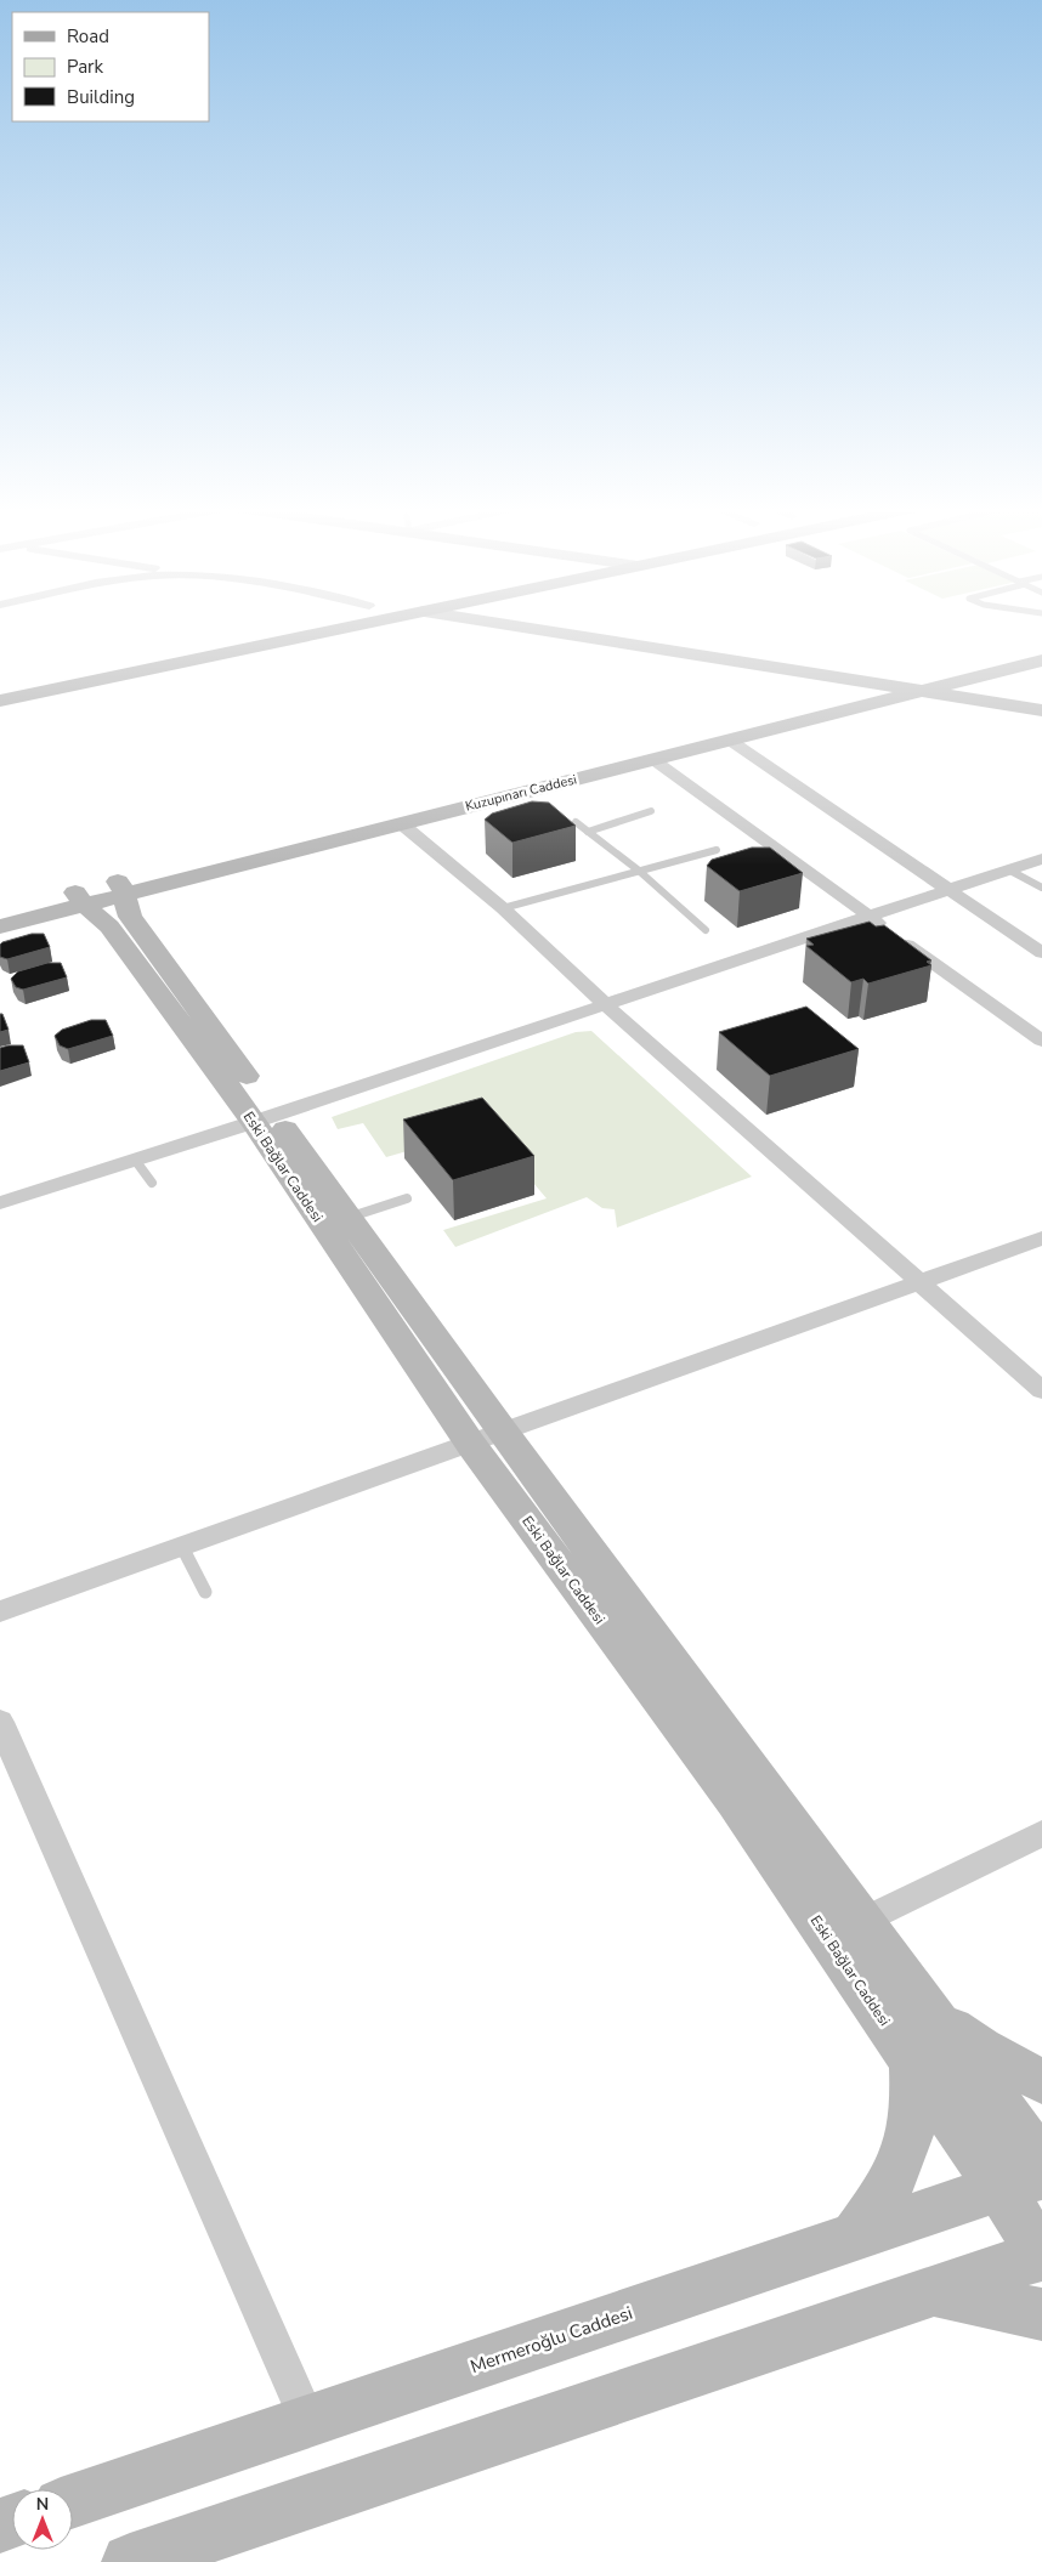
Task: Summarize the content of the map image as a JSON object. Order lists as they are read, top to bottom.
{
  "streets": {
    "street": ["Kuzupınarı Caddesi", "Eski Bağlar Caddesi", "Mermeroğlu Caddesi"]
  },
  "crossings": [
    ["Kuzupınarı Caddesi", "Eski Bağlar Caddesi"],
    ["Eski Bağlar Caddesi", "Mermeroğlu Caddesi"]
  ],
  "legend": ["Road", "Park", "Building"],
  "north": "top"
}
